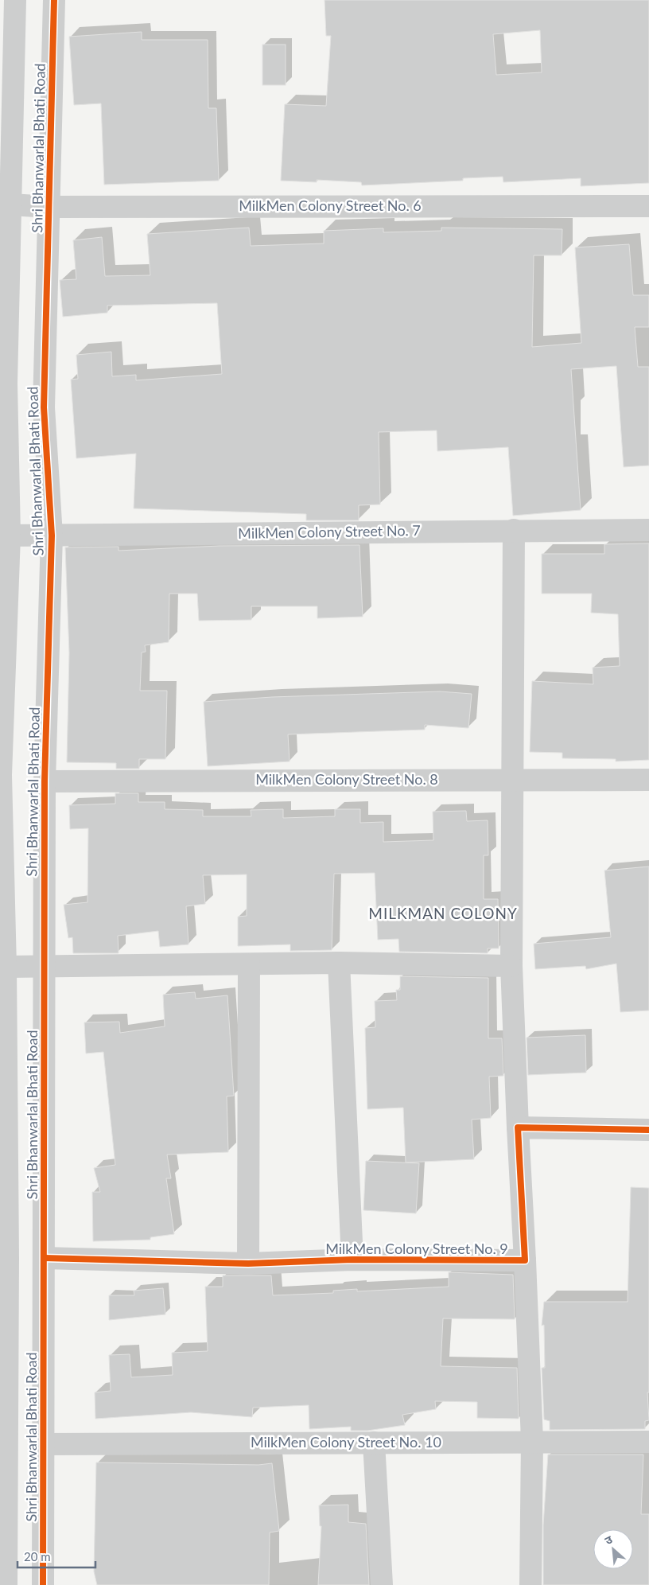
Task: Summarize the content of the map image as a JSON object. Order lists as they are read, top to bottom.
{
  "streets": {
    "street": [
      "Shri Bhanwarlal Bhati Road",
      "MilkMen Colony Street No. 6",
      "MilkMen Colony Street No. 7",
      "MilkMen Colony Street No. 8",
      "MilkMen Colony Street No. 9",
      "MilkMen Colony Street No. 10"
    ]
  },
  "crossings": [
    ["Shri Bhanwarlal Bhati Road", "MilkMen Colony Street No. 6"],
    ["Shri Bhanwarlal Bhati Road", "MilkMen Colony Street No. 7"],
    ["Shri Bhanwarlal Bhati Road", "MilkMen Colony Street No. 8"],
    ["Shri Bhanwarlal Bhati Road", "MilkMen Colony Street No. 9"],
    ["Shri Bhanwarlal Bhati Road", "MilkMen Colony Street No. 10"],
    ["MilkMen Colony Street No. 7", "MilkMen Colony Street No. 9"],
    ["MilkMen Colony Street No. 8", "MilkMen Colony Street No. 9"]
  ],
  "districts": ["MILKMAN COLONY"],
  "scale_bar": "20 m",
  "north": "top left"
}
